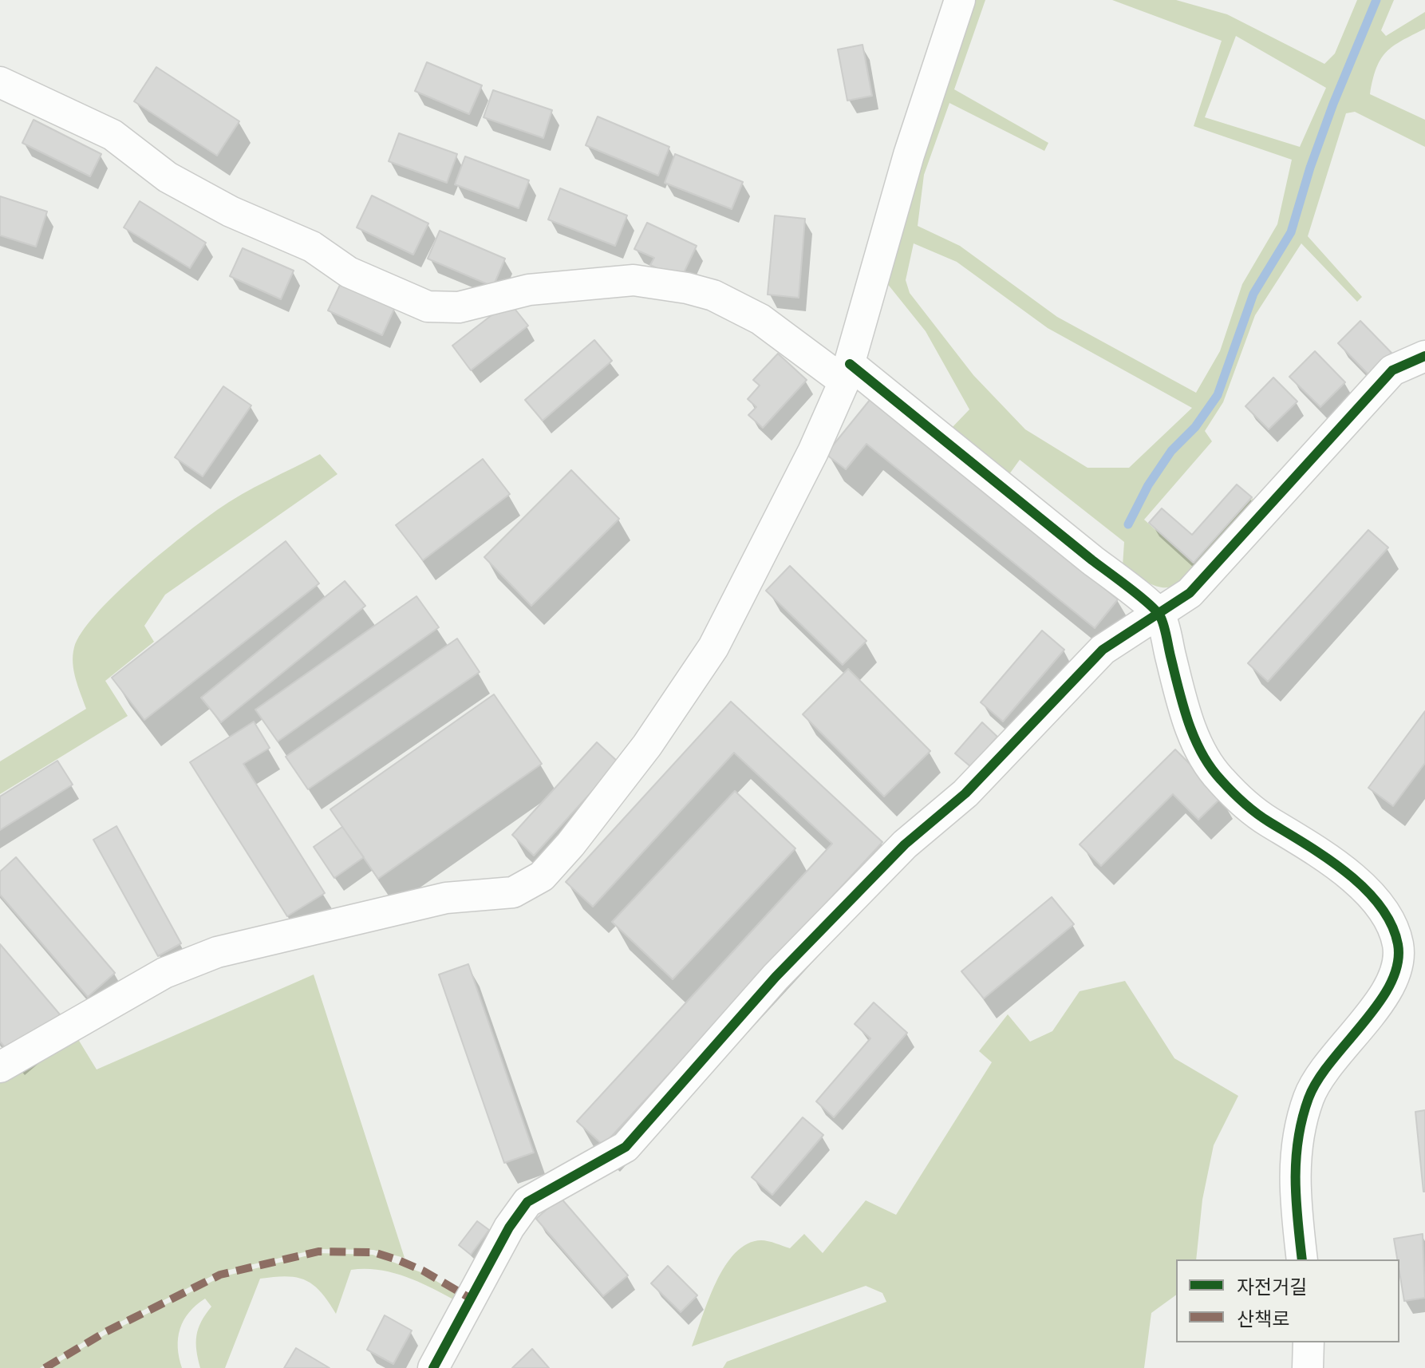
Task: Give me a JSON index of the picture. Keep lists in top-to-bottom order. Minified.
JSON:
{"legend":["자전거길","산책로"]}
